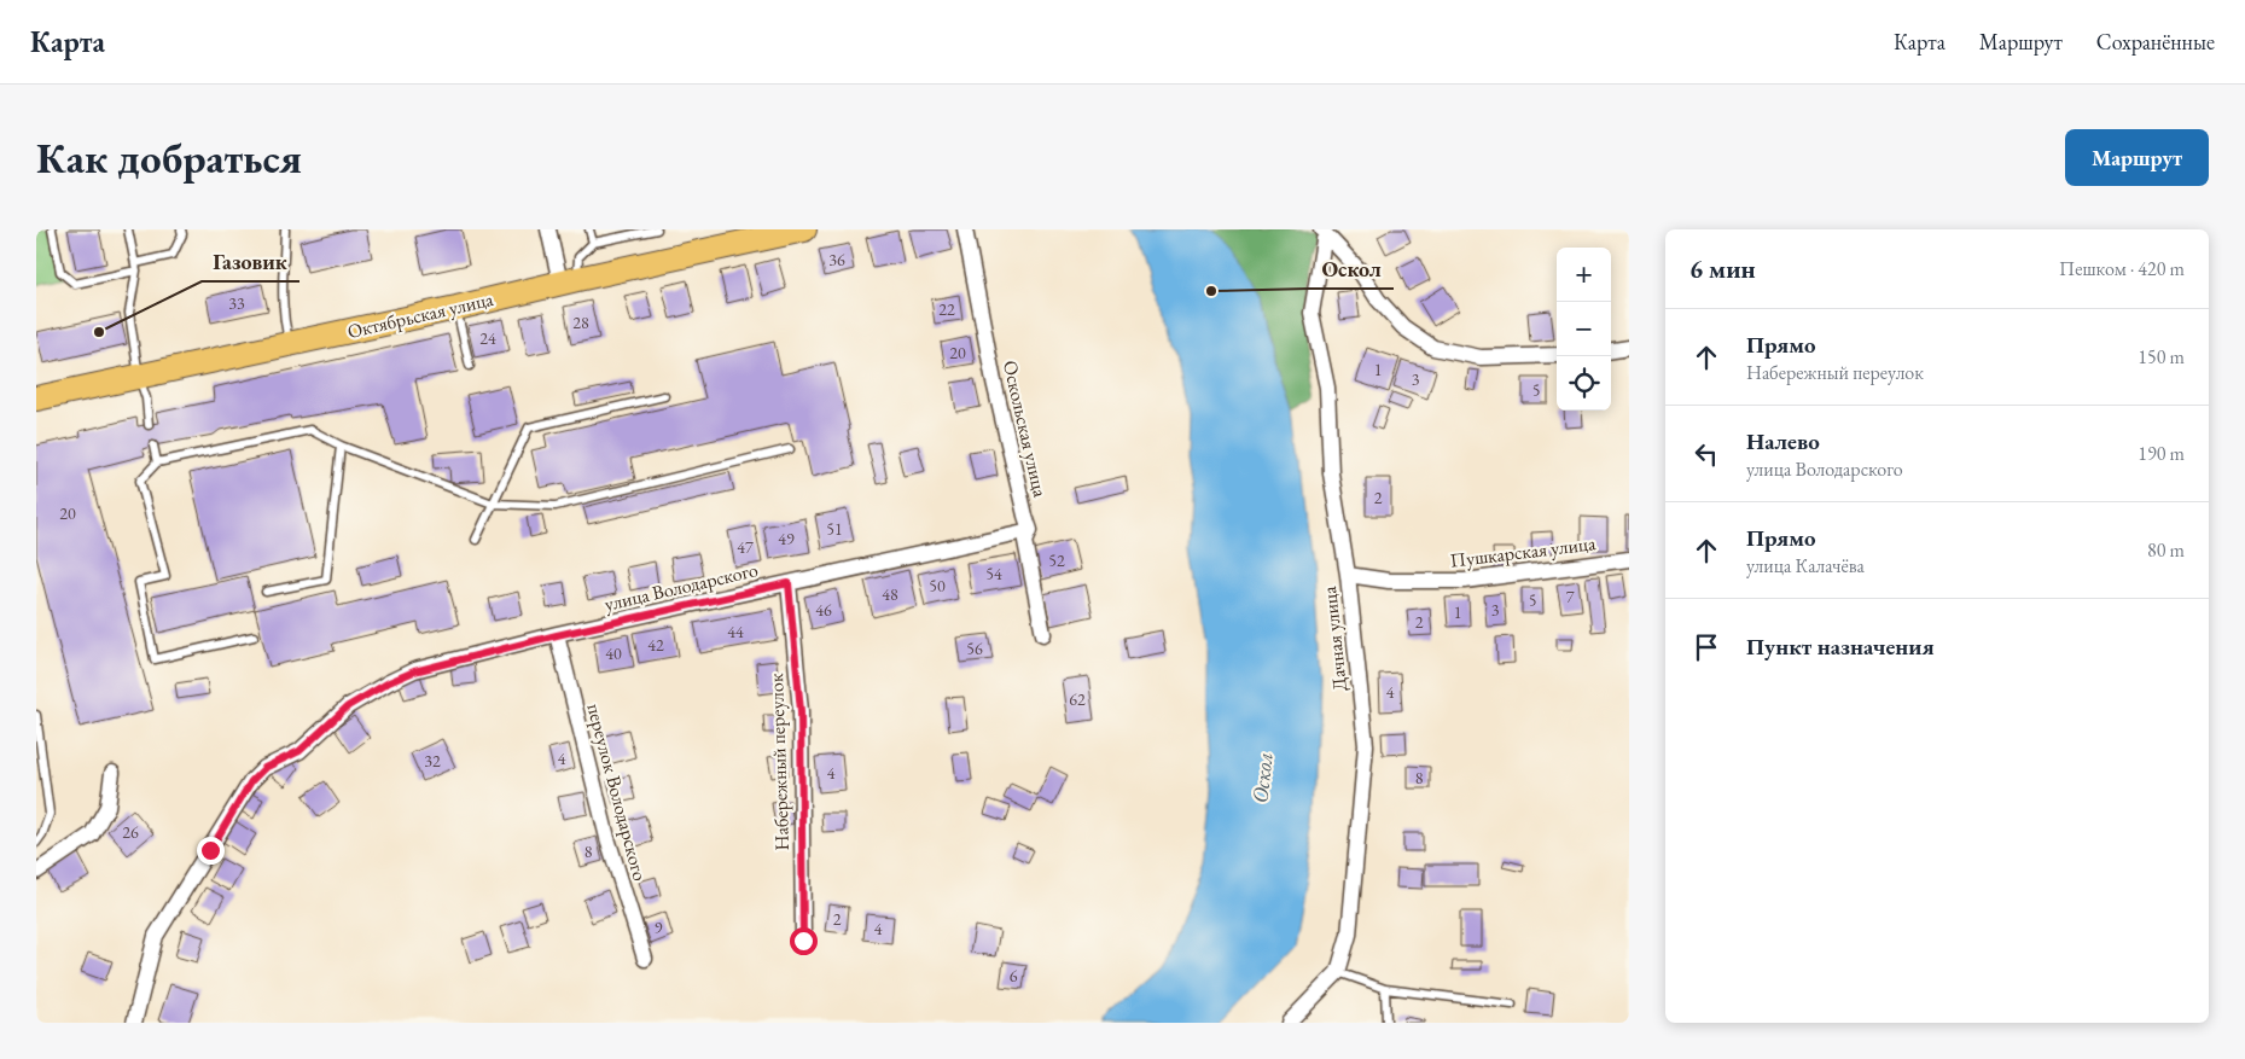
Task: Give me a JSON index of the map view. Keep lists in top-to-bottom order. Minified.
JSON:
{"streets":{"main road":["Октябрьская улица"],"street":["Оскольская улица","Пушкарская улица","улица Володарского","Дачная улица","Набережный переулок","переулок Володарского"]},"crossings":[["Оскольская улица","улица Володарского"],["Пушкарская улица","Дачная улица"],["улица Володарского","Набережный переулок"],["улица Володарского","переулок Володарского"]],"water":["Оскол"],"places":["Оскол","Газовик"],"house_numbers":["36","33","22","28","24","20","1","3","5","2","20","51","49","47","52","54","50","48","7","5","46","3","1","2","44","42","56","40","4","62","4","32","4","8","26","8","2","9","4","6"],"page":{"header":"Карта","nav":["Карта","Маршрут","Сохранённые"],"buttons":"Маршрут","title":"Как добраться","heading":["6 мин","Пешком · 420 m"],"map_buttons":["+","−"],"list":[["Прямо","Набережный переулок","150 m"],["Налево","улица Володарского","190 m"],["Прямо","улица Калачёва","80 m"],"Пункт назначения"]}}
